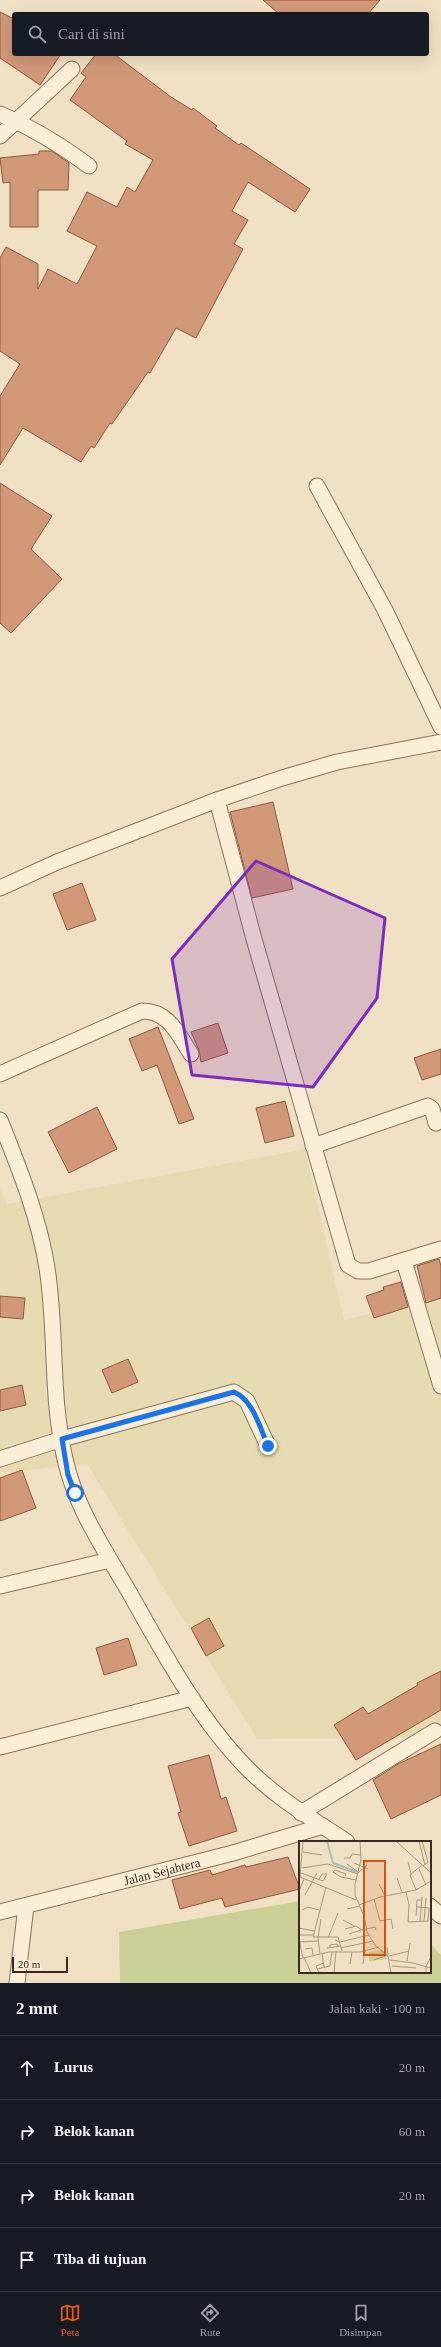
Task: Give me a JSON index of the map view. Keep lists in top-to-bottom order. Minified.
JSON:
{"streets":{"street":["Jalan Sejahtera"]},"scale_bar":"20 m","page":{"search":"Cari di sini","scale":"20 m","heading":["2 mnt","Jalan kaki · 100 m"],"list":[["Lurus","20 m"],["Belok kanan","60 m"],["Belok kanan","20 m"],"Tiba di tujuan"],"nav":["Peta","Rute","Disimpan"]}}
